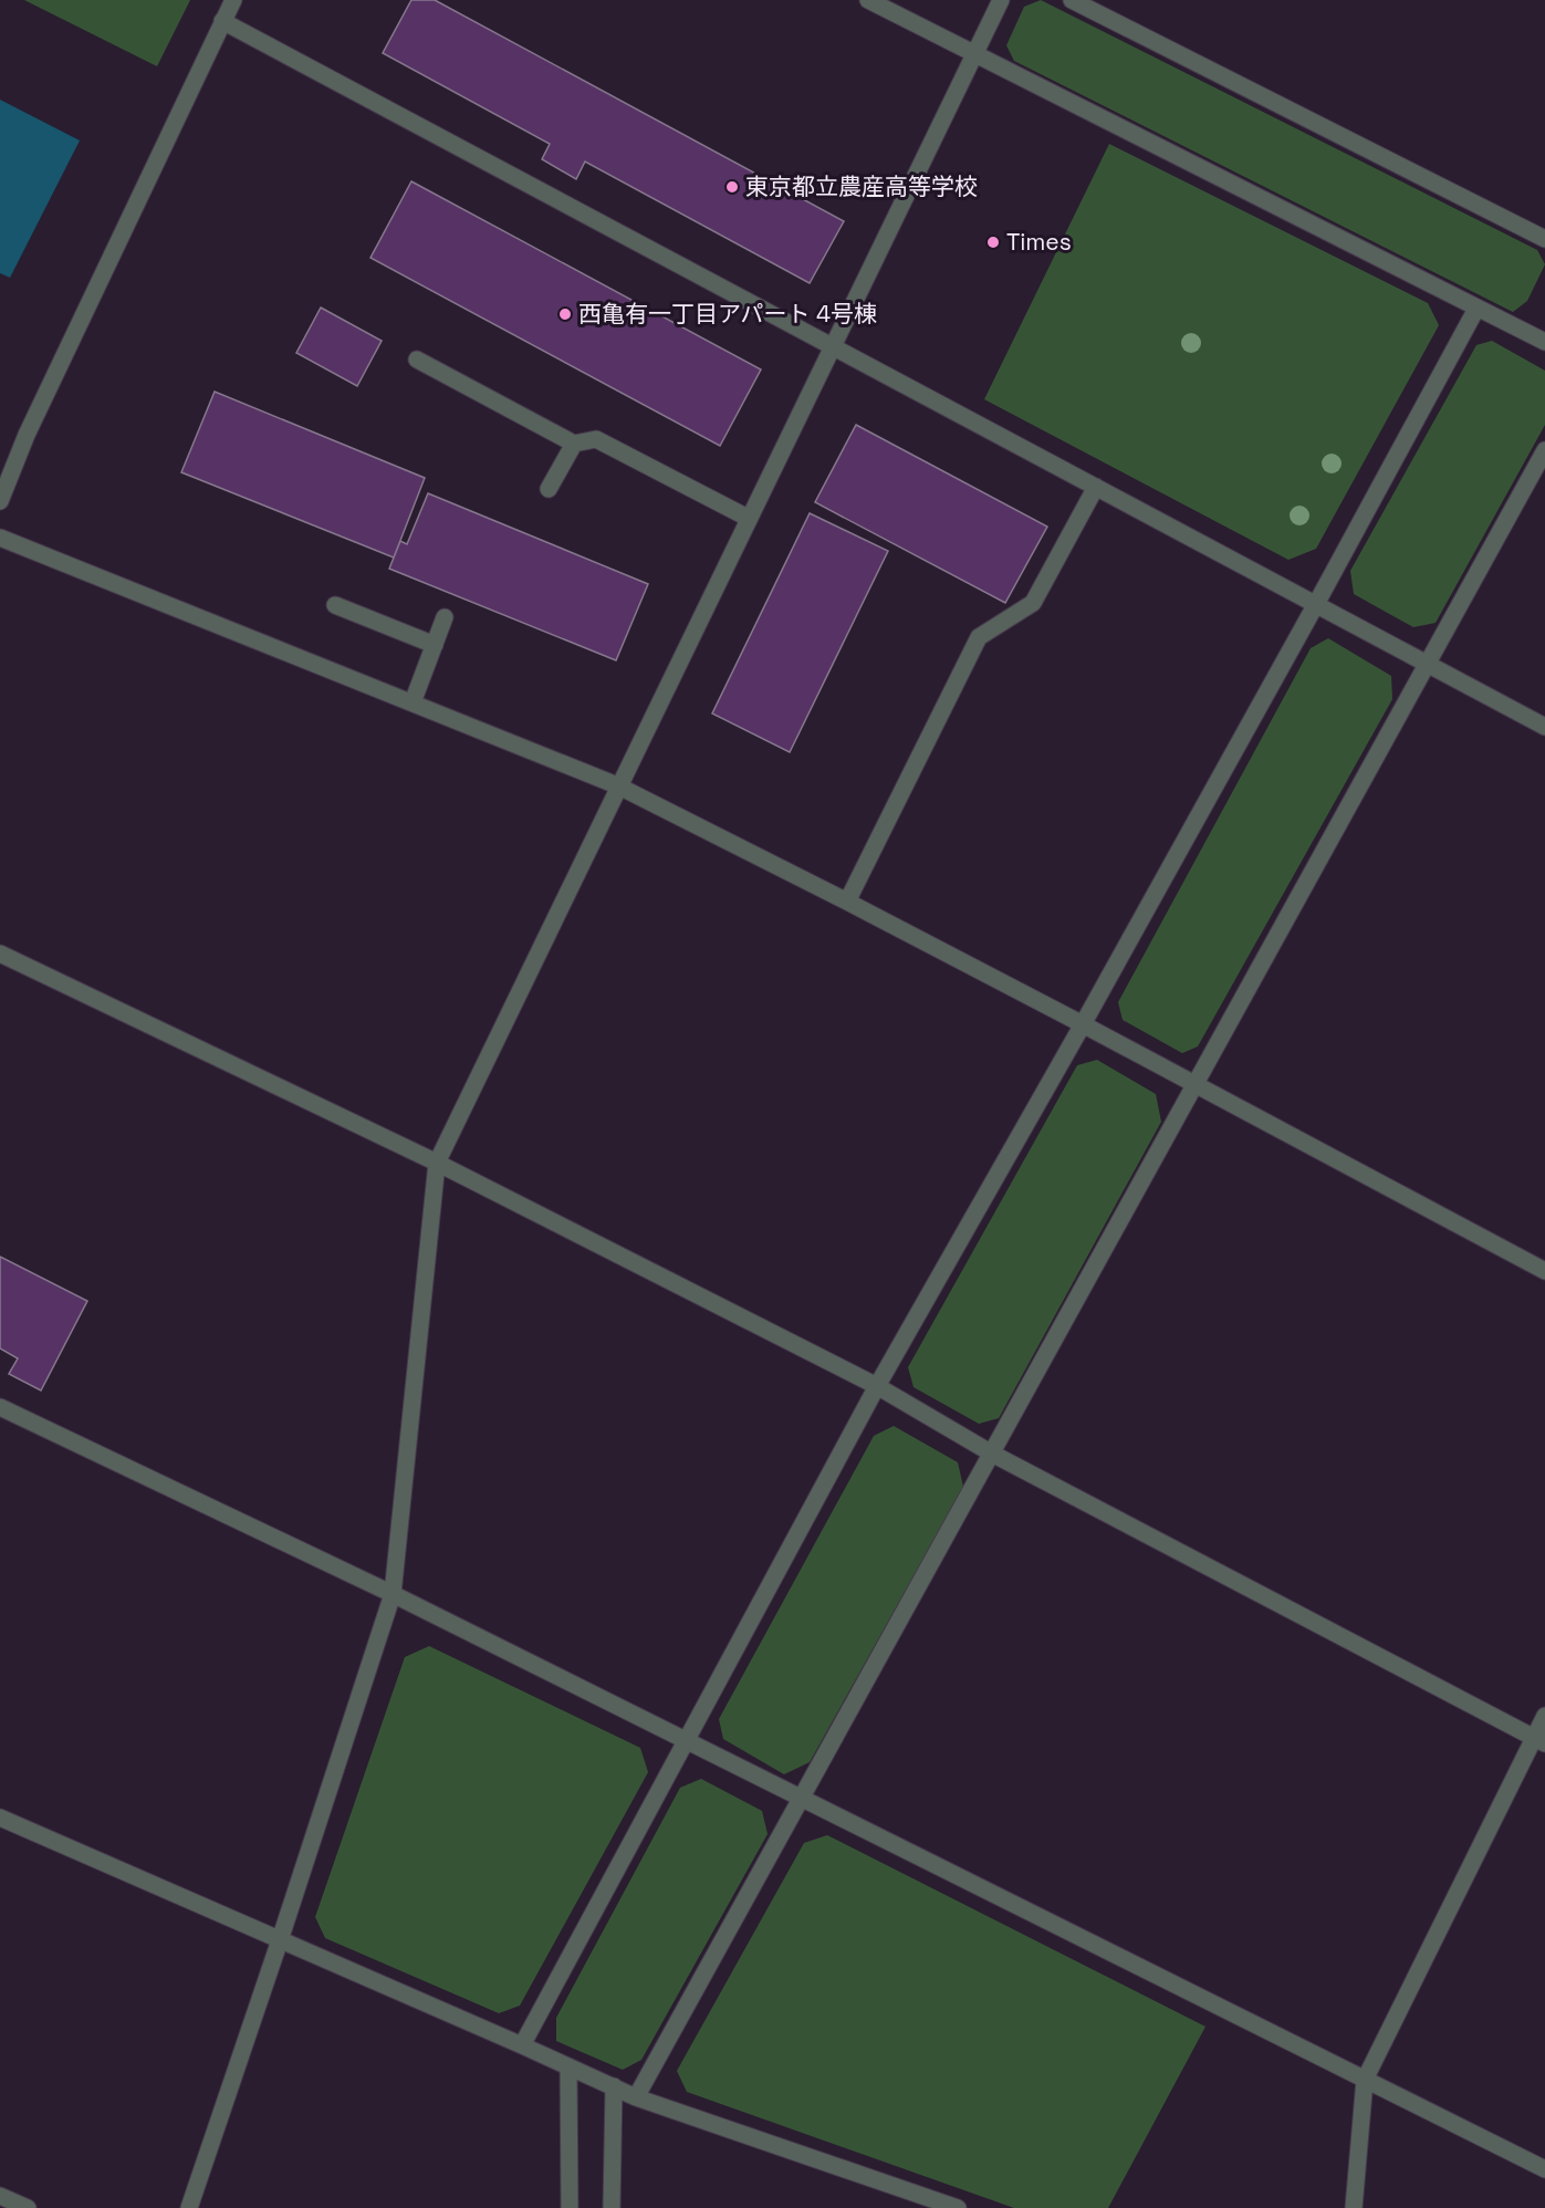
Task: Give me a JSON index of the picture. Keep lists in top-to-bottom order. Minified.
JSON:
{"places":["東京都立農産高等学校","Times","西亀有一丁目アパート 4号棟"]}
